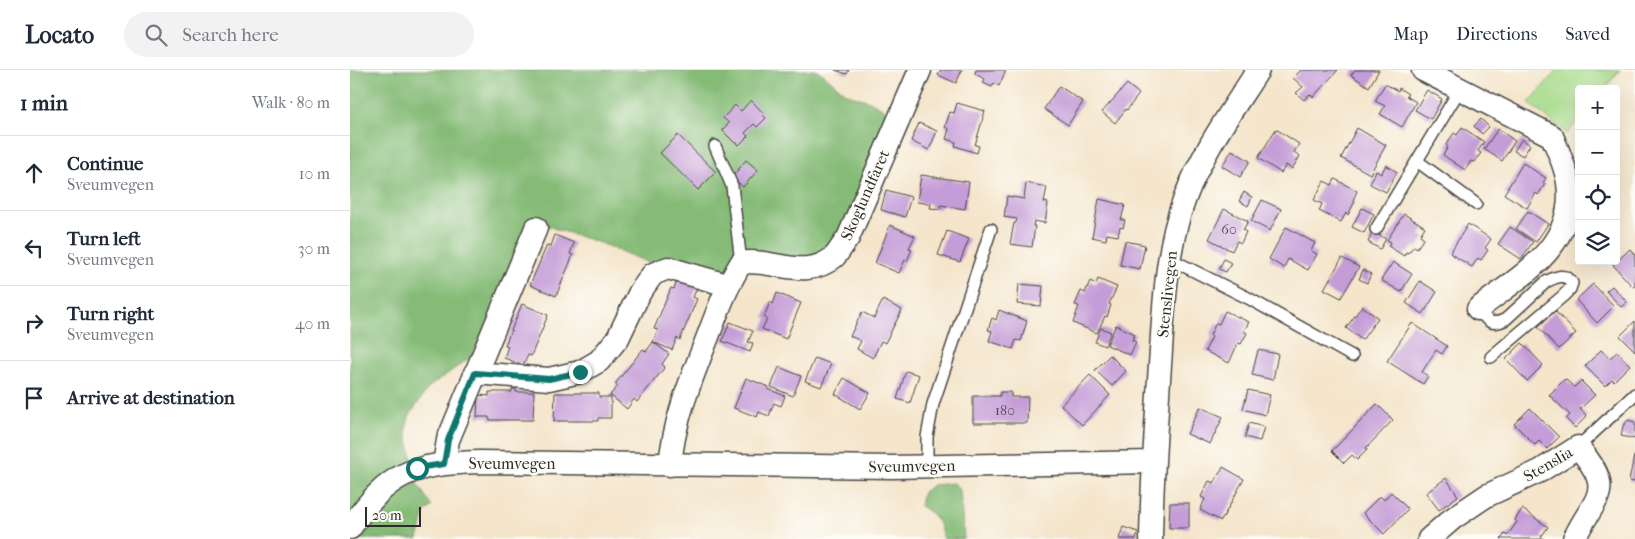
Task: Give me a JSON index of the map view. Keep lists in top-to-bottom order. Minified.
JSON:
{"streets":{"street":["Skoglundfaret","Stenslivegen","Sveumvegen","Stenslia"]},"crossings":[["Stenslivegen","Sveumvegen"]],"house_numbers":["60","180"],"scale_bar":"20 m","page":{"header":"Locato","search":"Search here","nav":["Map","Directions","Saved"],"heading":["1 min","Walk · 80 m"],"map_buttons":["+","−"],"list":[["Continue","Sveumvegen","10 m"],["Turn left","Sveumvegen","30 m"],["Turn right","Sveumvegen","40 m"],"Arrive at destination"],"scale":"20 m"}}
